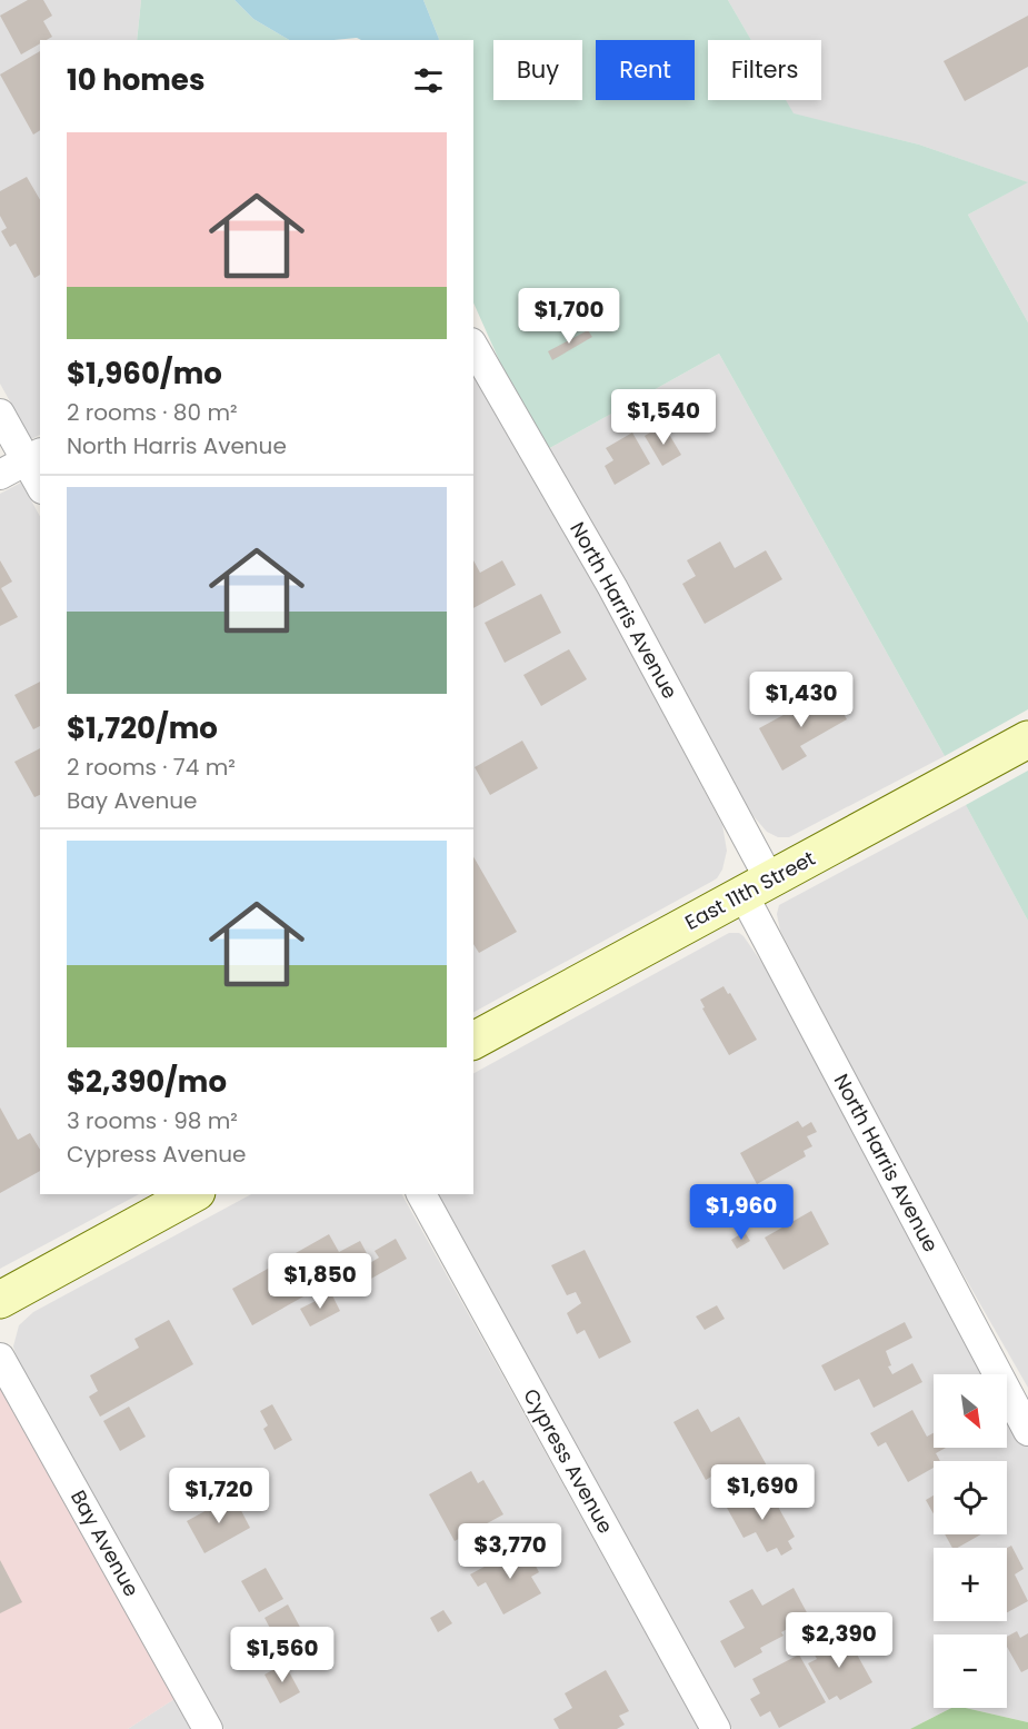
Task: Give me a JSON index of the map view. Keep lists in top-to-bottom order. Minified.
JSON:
{"streets":{"main road":["East 11th Street"],"street":["North Harris Avenue","Cypress Avenue","Bay Avenue"]},"crossings":[["North Harris Avenue","East 11th Street"]],"north":"bottom right","page":{"chip":["Buy","Rent","Filters"],"heading":"10 homes","list":[{"name":"$1,960/mo","note":"2 rooms · 80 m² · North Harris Avenue"},{"name":"$1,720/mo","note":"2 rooms · 74 m² · Bay Avenue"},{"name":"$2,390/mo","note":"3 rooms · 98 m² · Cypress Avenue"}],"price":["$1,700","$1,540","$1,430","$1,960","$1,850","$1,690","$1,720","$3,770","$2,390","$1,560"],"map_buttons":["+","−"]}}
